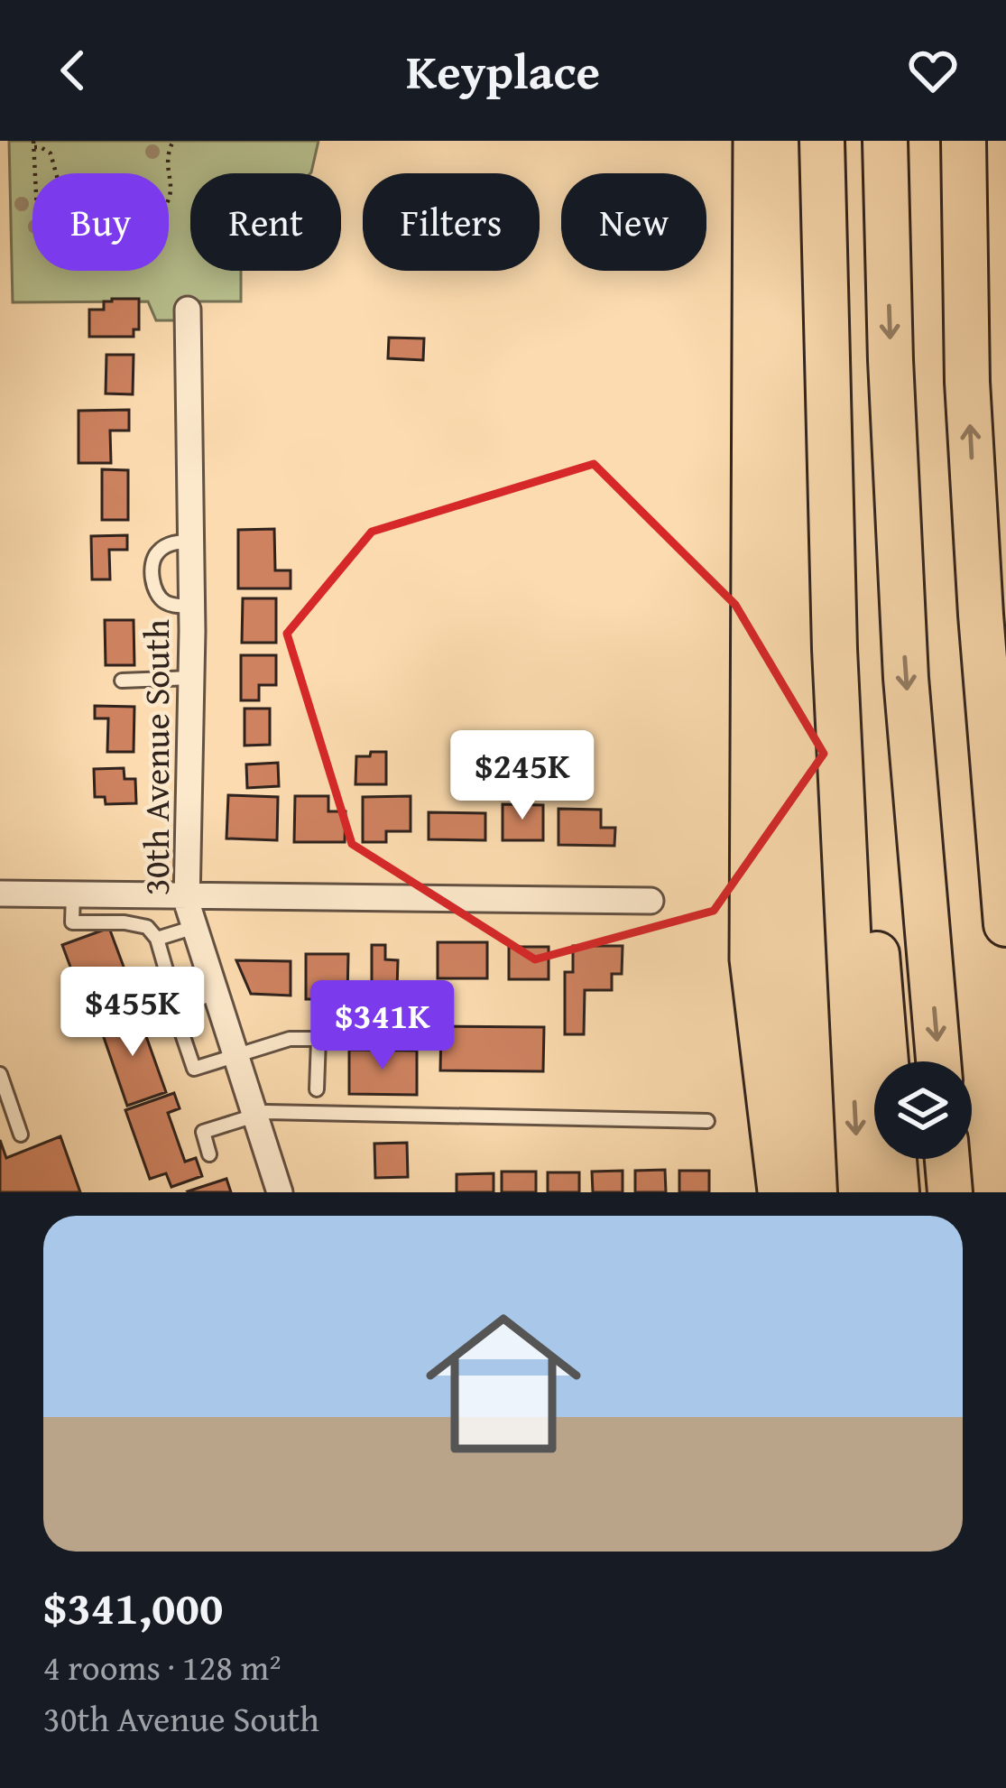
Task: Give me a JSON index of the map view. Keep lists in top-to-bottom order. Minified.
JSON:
{"streets":{"street":["30th Avenue South"]},"page":{"header":"Keyplace","chip":["Buy","Rent","Filters","New"],"price":["$245K","$455K","$341K"],"list":[{"name":"$341,000","note":"4 rooms · 128 m² · 30th Avenue South"}]}}
